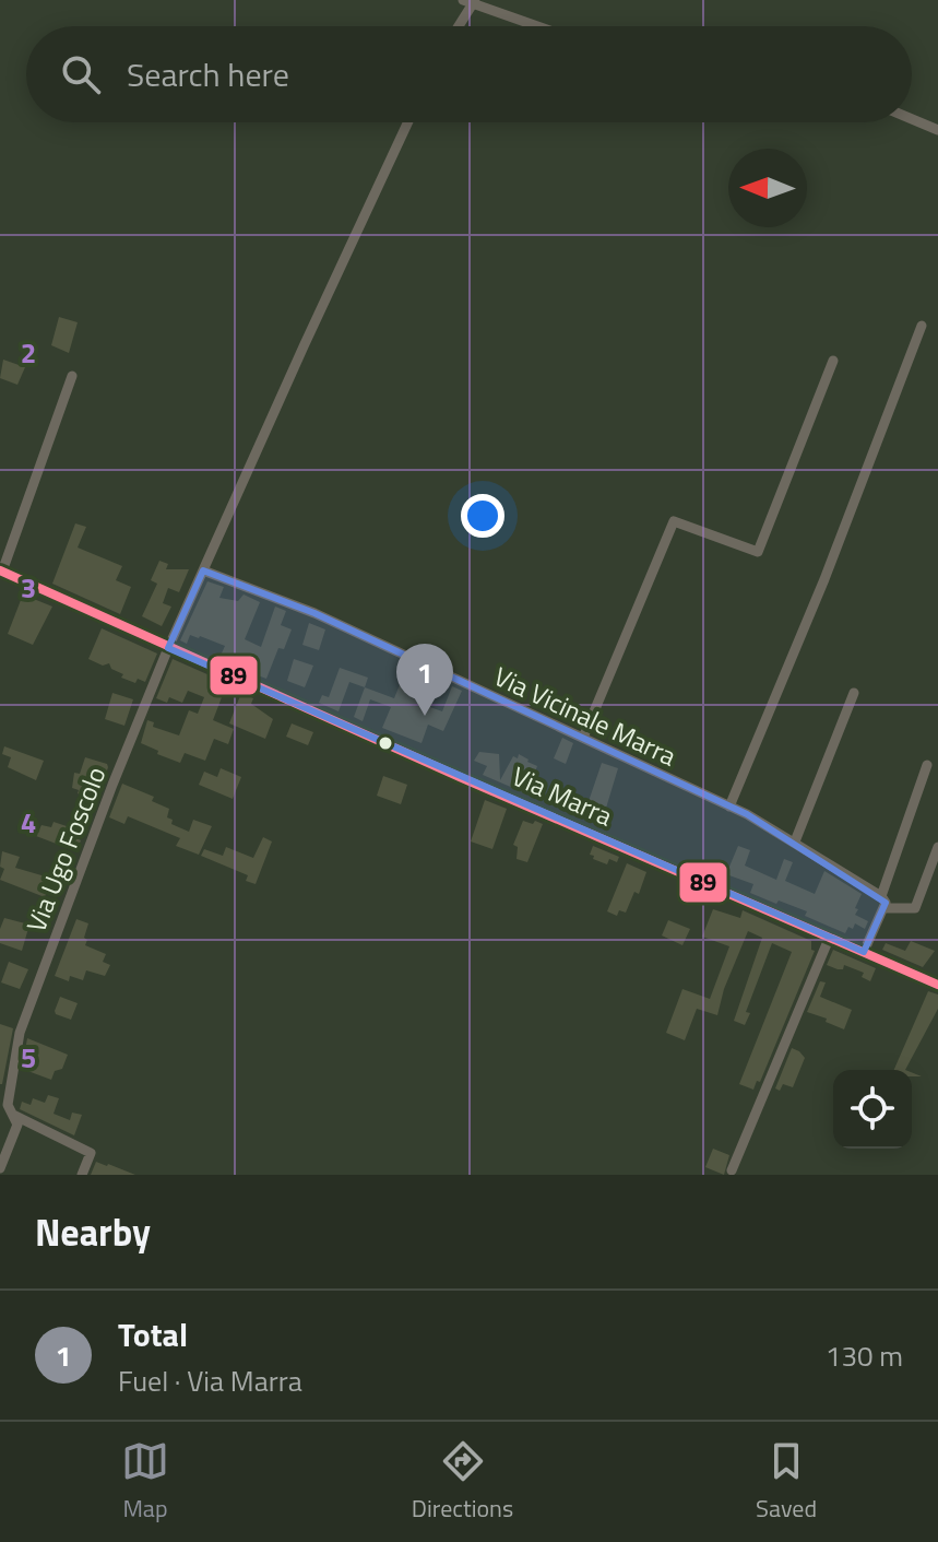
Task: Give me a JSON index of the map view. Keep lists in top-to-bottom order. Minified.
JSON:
{"streets":{"main road":["Via Marra"],"street":["Via Vicinale Marra","Via Ugo Foscolo"]},"crossings":[["Via Vicinale Marra","Via Ugo Foscolo"],["Via Marra","Via Ugo Foscolo"]],"lines":["transit line 89"],"north":"left","page":{"search":"Search here","pins":"1","heading":"Nearby","list":[{"mark":"1","name":"Total","note":"Fuel · Via Marra","value":"130 m"}],"nav":["Map","Directions","Saved"]},"grid":{"rows":["2","3","4","5"]}}
